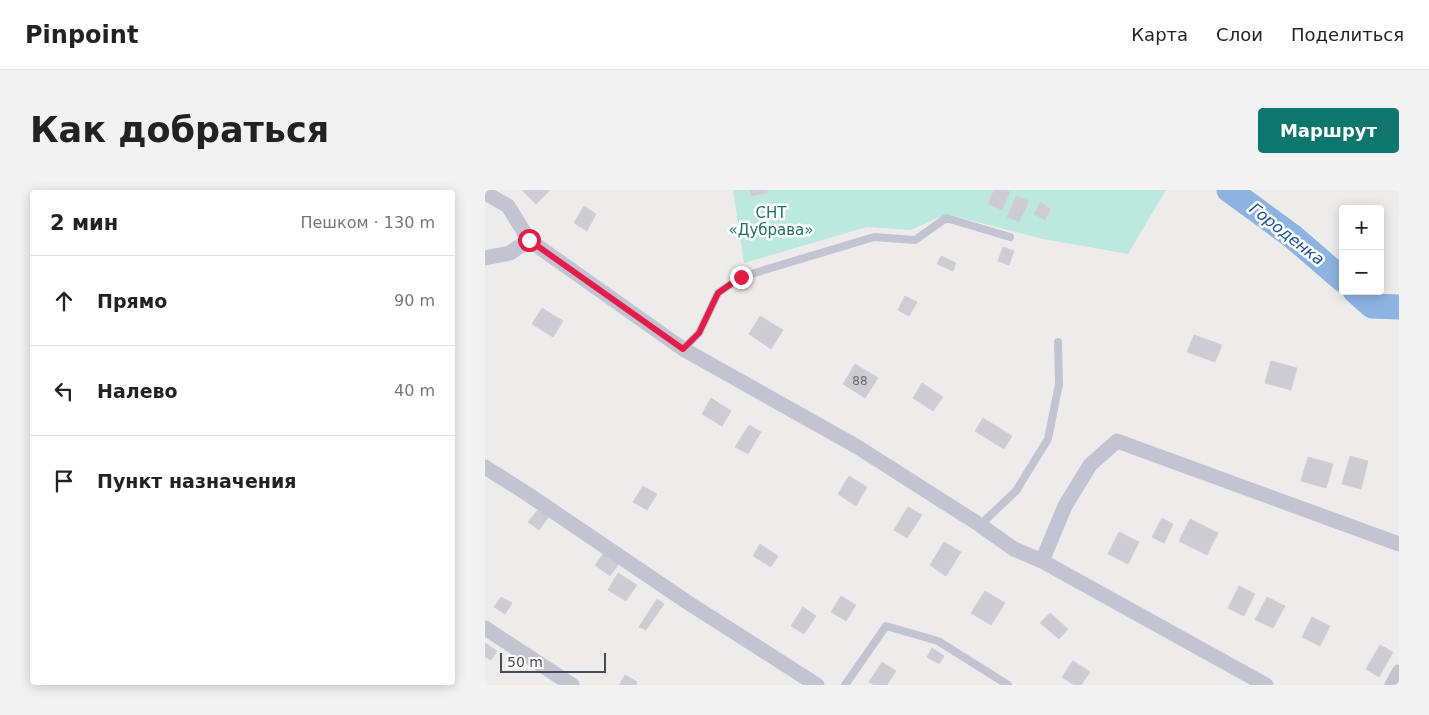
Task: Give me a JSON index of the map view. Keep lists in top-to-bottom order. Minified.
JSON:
{"water":["Городенка"],"parks":["СНТ «Дубрава»"],"house_numbers":["88"],"scale_bar":"50 m","page":{"header":"Pinpoint","nav":["Карта","Слои","Поделиться"],"buttons":"Маршрут","title":"Как добраться","heading":["2 мин","Пешком · 130 m"],"map_buttons":["+","−"],"list":[["Прямо","90 m"],["Налево","40 m"],"Пункт назначения"],"scale":"50 m"}}
